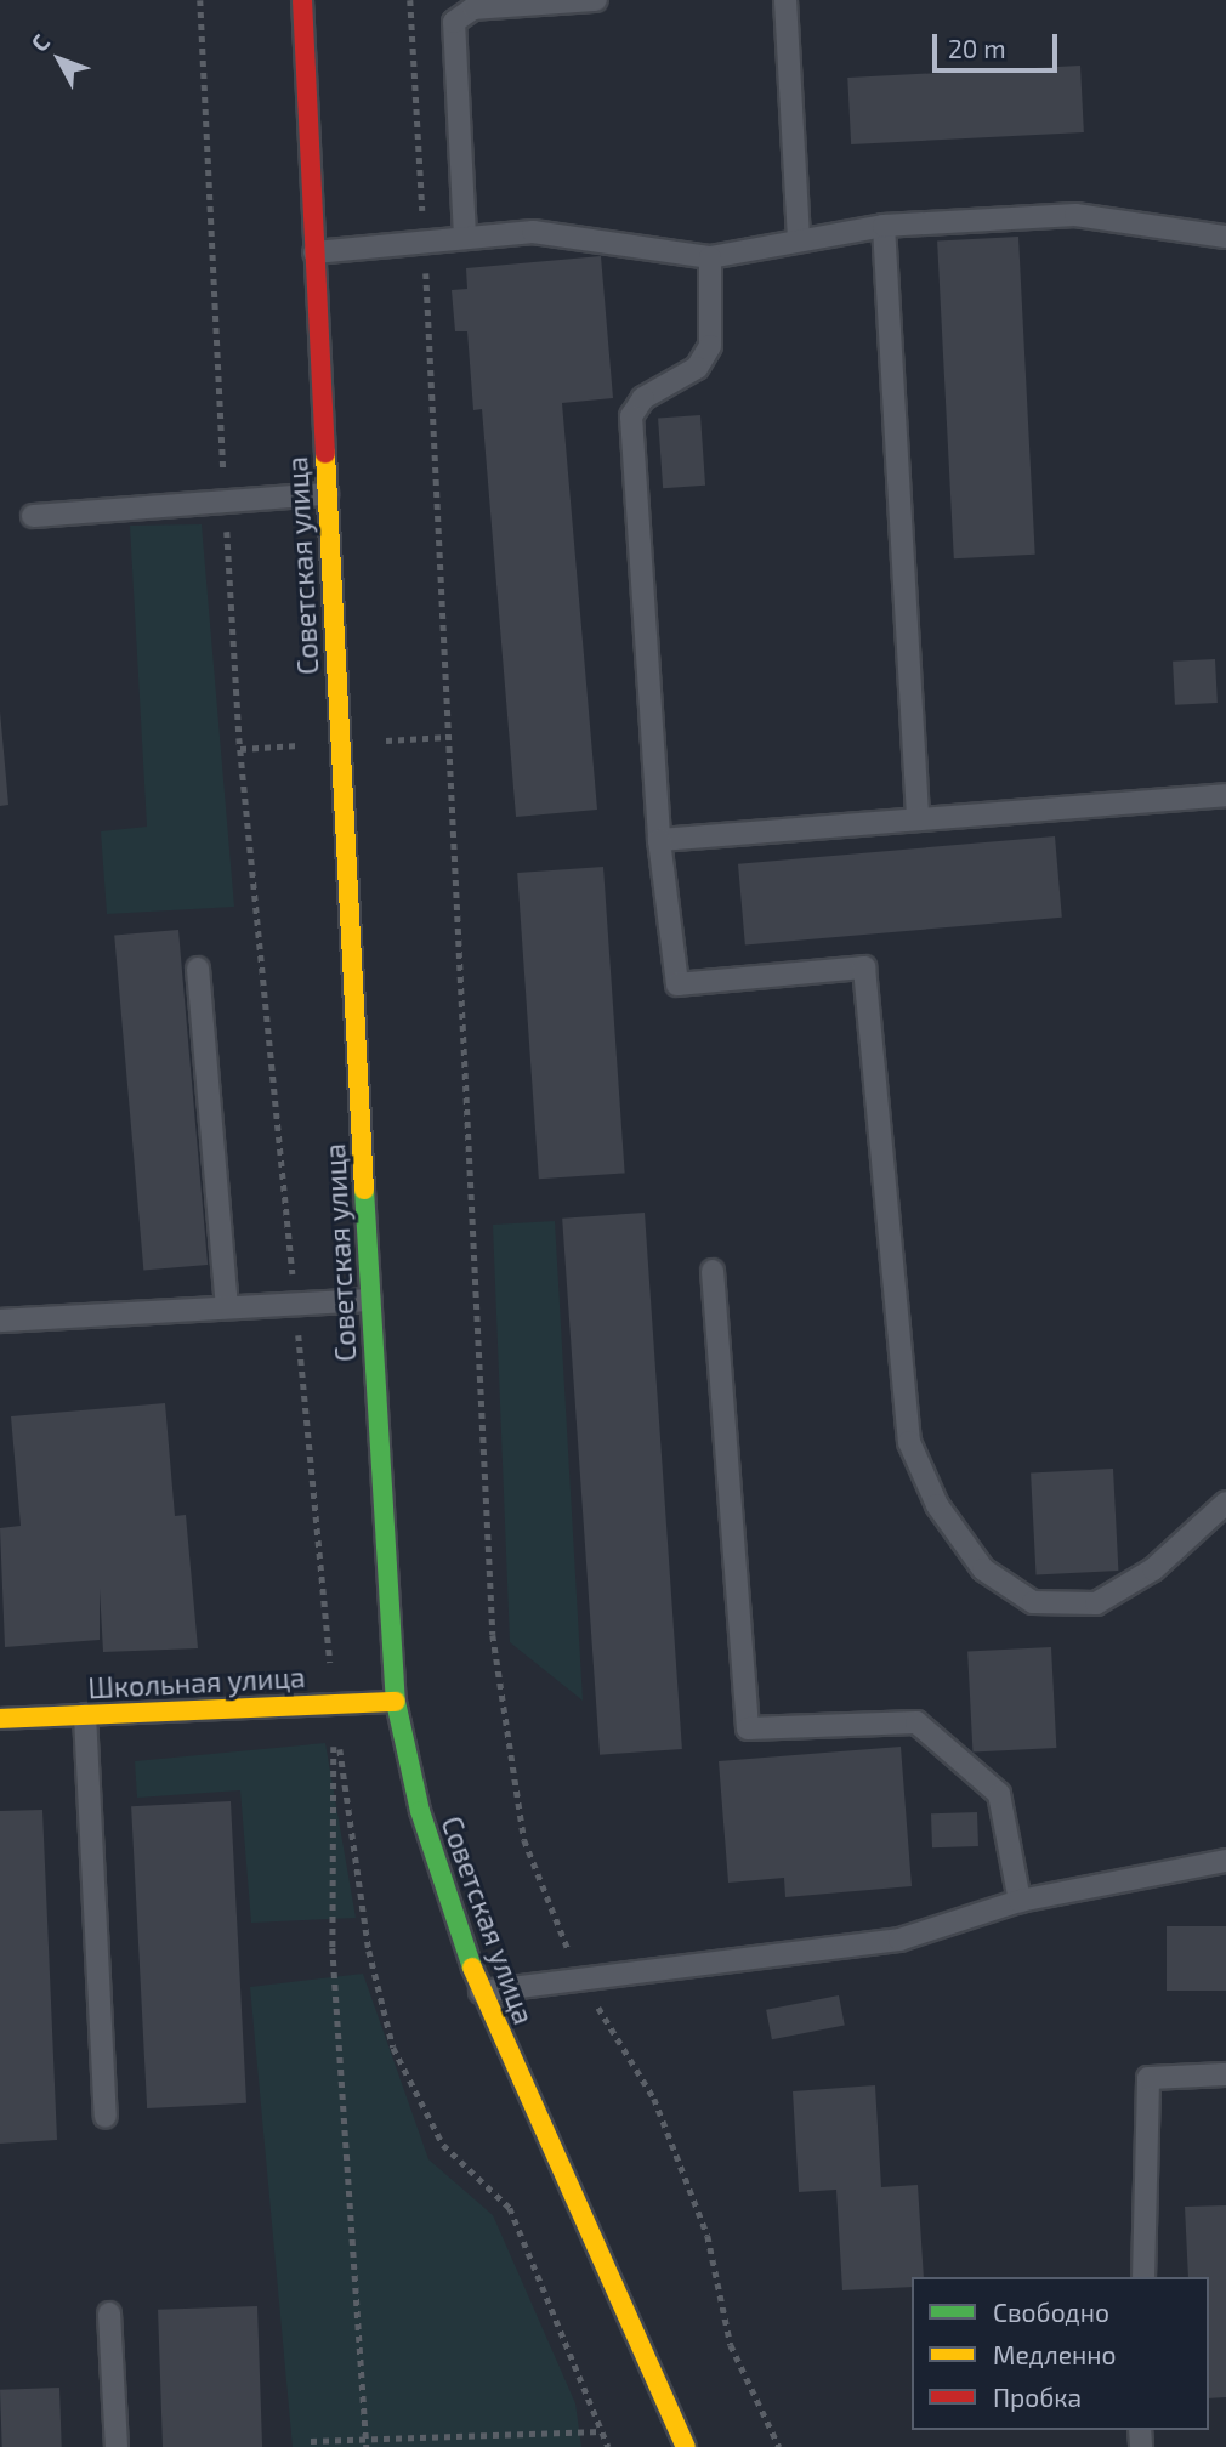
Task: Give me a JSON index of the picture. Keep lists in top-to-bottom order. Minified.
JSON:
{"streets":{"main road":["Советская улица","Школьная улица"]},"crossings":[["Советская улица","Школьная улица"]],"legend":["Свободно","Медленно","Пробка"],"scale_bar":"20 m","north":"top left"}
